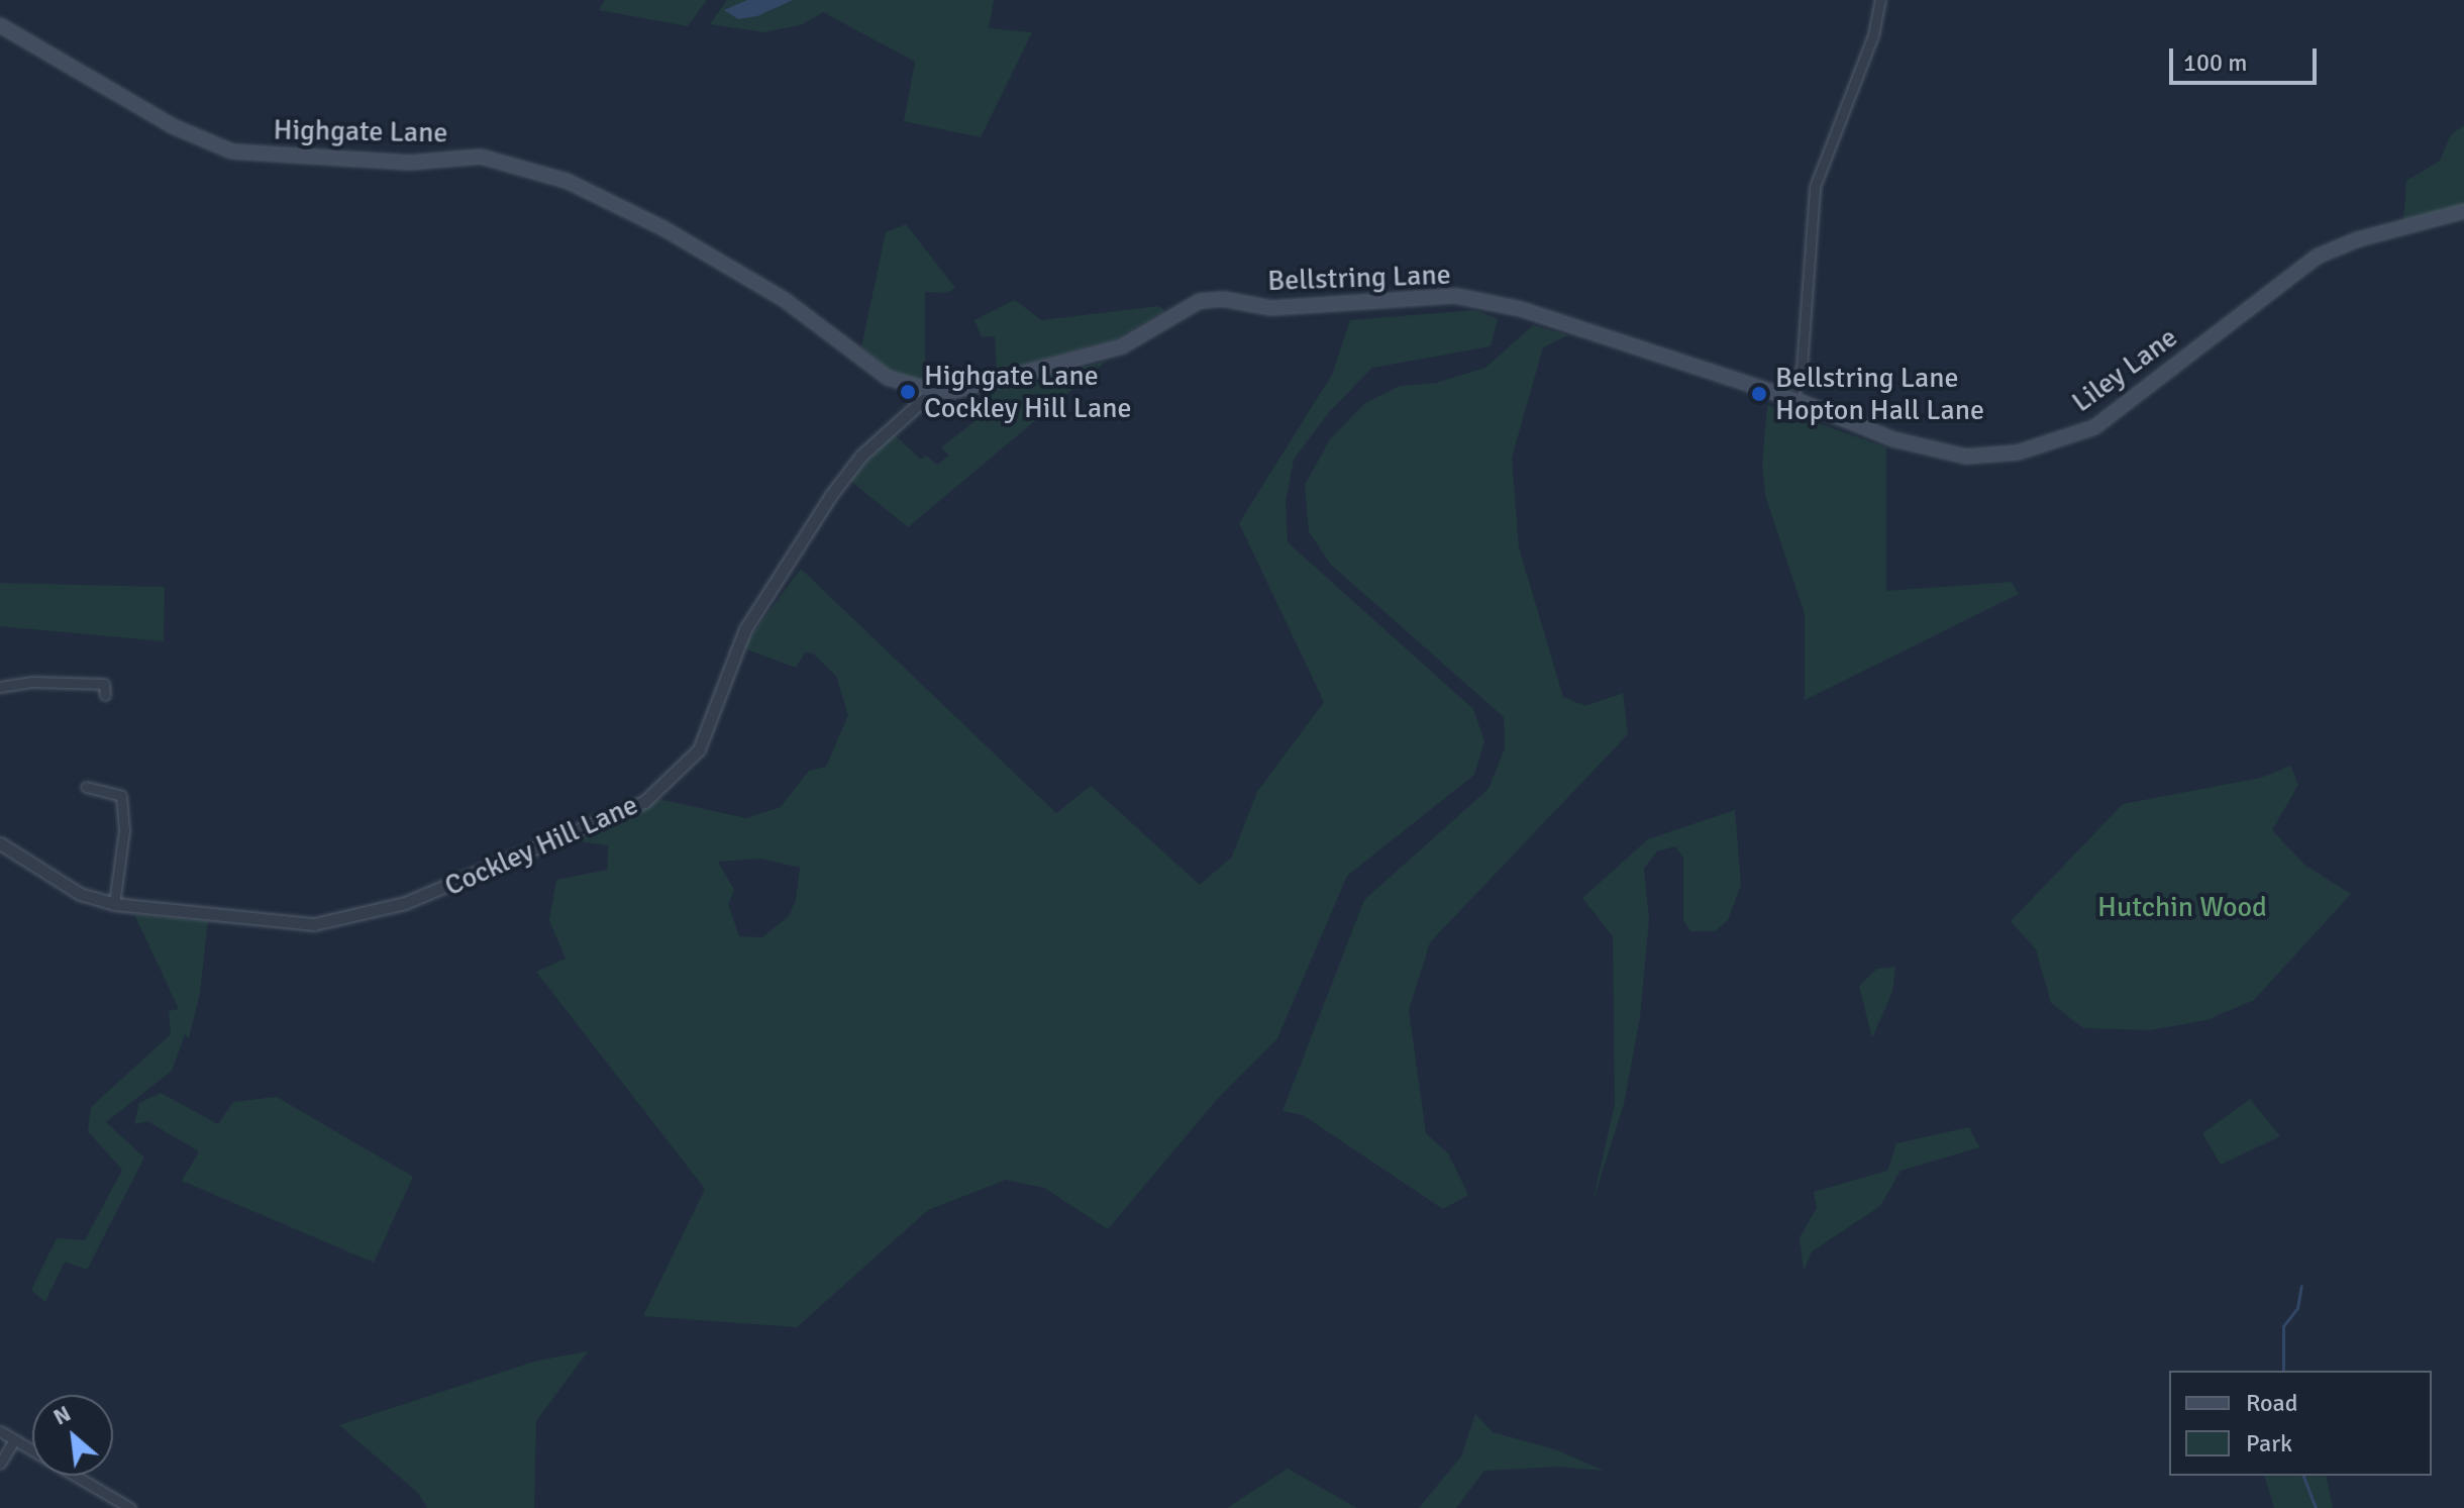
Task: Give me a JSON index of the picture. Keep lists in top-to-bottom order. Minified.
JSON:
{"streets":{"main road":["Highgate Lane","Bellstring Lane","Liley Lane"],"street":["Cockley Hill Lane"]},"crossings":[["Highgate Lane","Bellstring Lane"],["Highgate Lane","Cockley Hill Lane"],["Bellstring Lane","Liley Lane"],["Bellstring Lane","Cockley Hill Lane"]],"parks":["Hutchin Wood"],"places":["Highgate Lane Cockley Hill Lane","Bellstring Lane Hopton Hall Lane"],"legend":["Road","Park"],"scale_bar":"100 m","north":"top left"}
